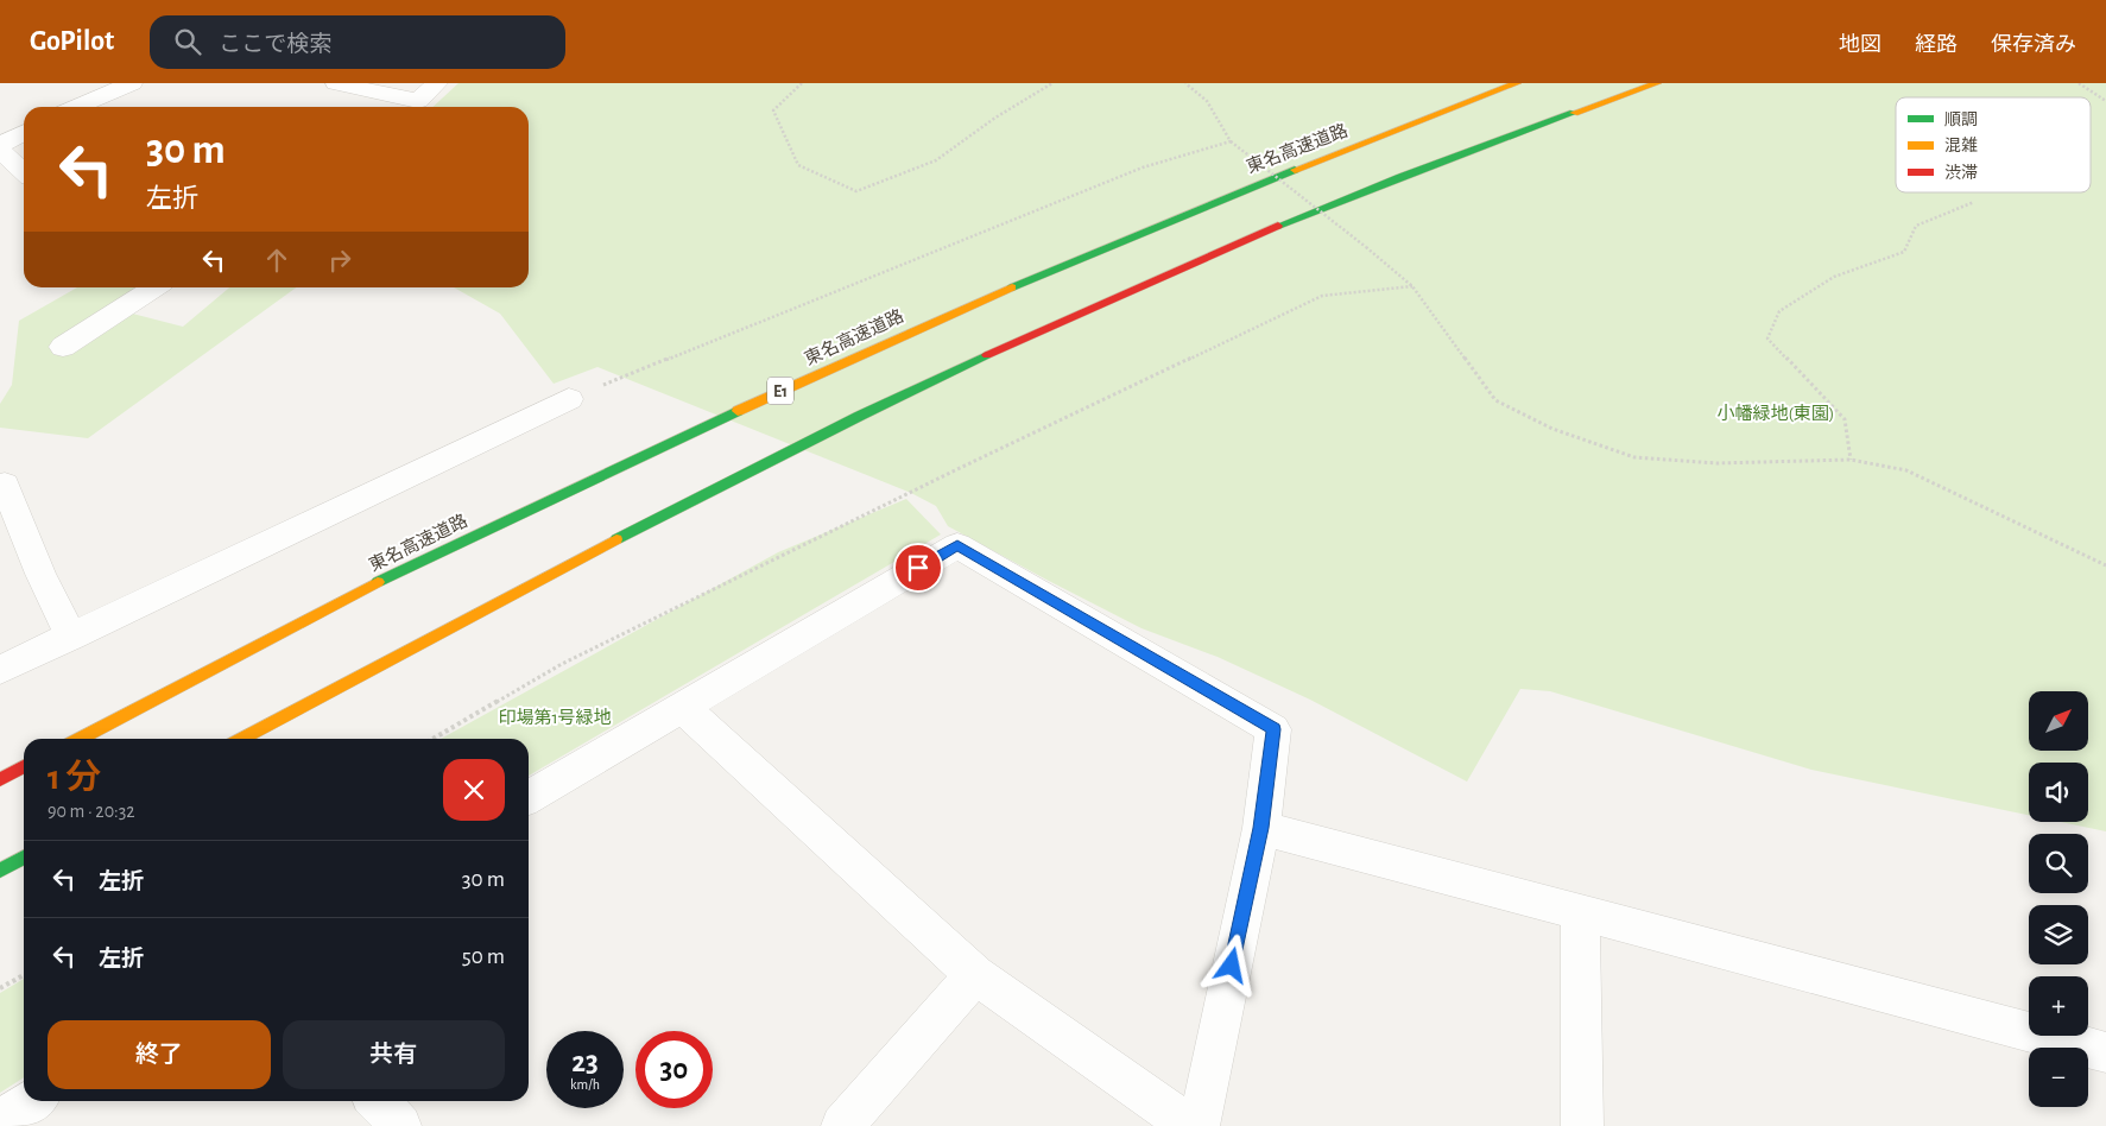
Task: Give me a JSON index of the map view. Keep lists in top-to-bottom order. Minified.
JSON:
{"streets":{"highway":["東名高速道路","E1"]},"parks":["小幡緑地(東園)","印場第1号緑地"],"legend":["順調","混雑","渋滞"],"north":"top right","page":{"header":"GoPilot","search":"ここで検索","nav":["地図","経路","保存済み"],"turn":["30 m","左折"],"map_buttons":["+","−"],"heading":["1 分","90 m · 20:32"],"list":[{"name":"左折","value":"30 m"},{"name":"左折","value":"50 m"}],"buttons":["終了","共有"],"speed":"23 km/h","limit":"30"}}
